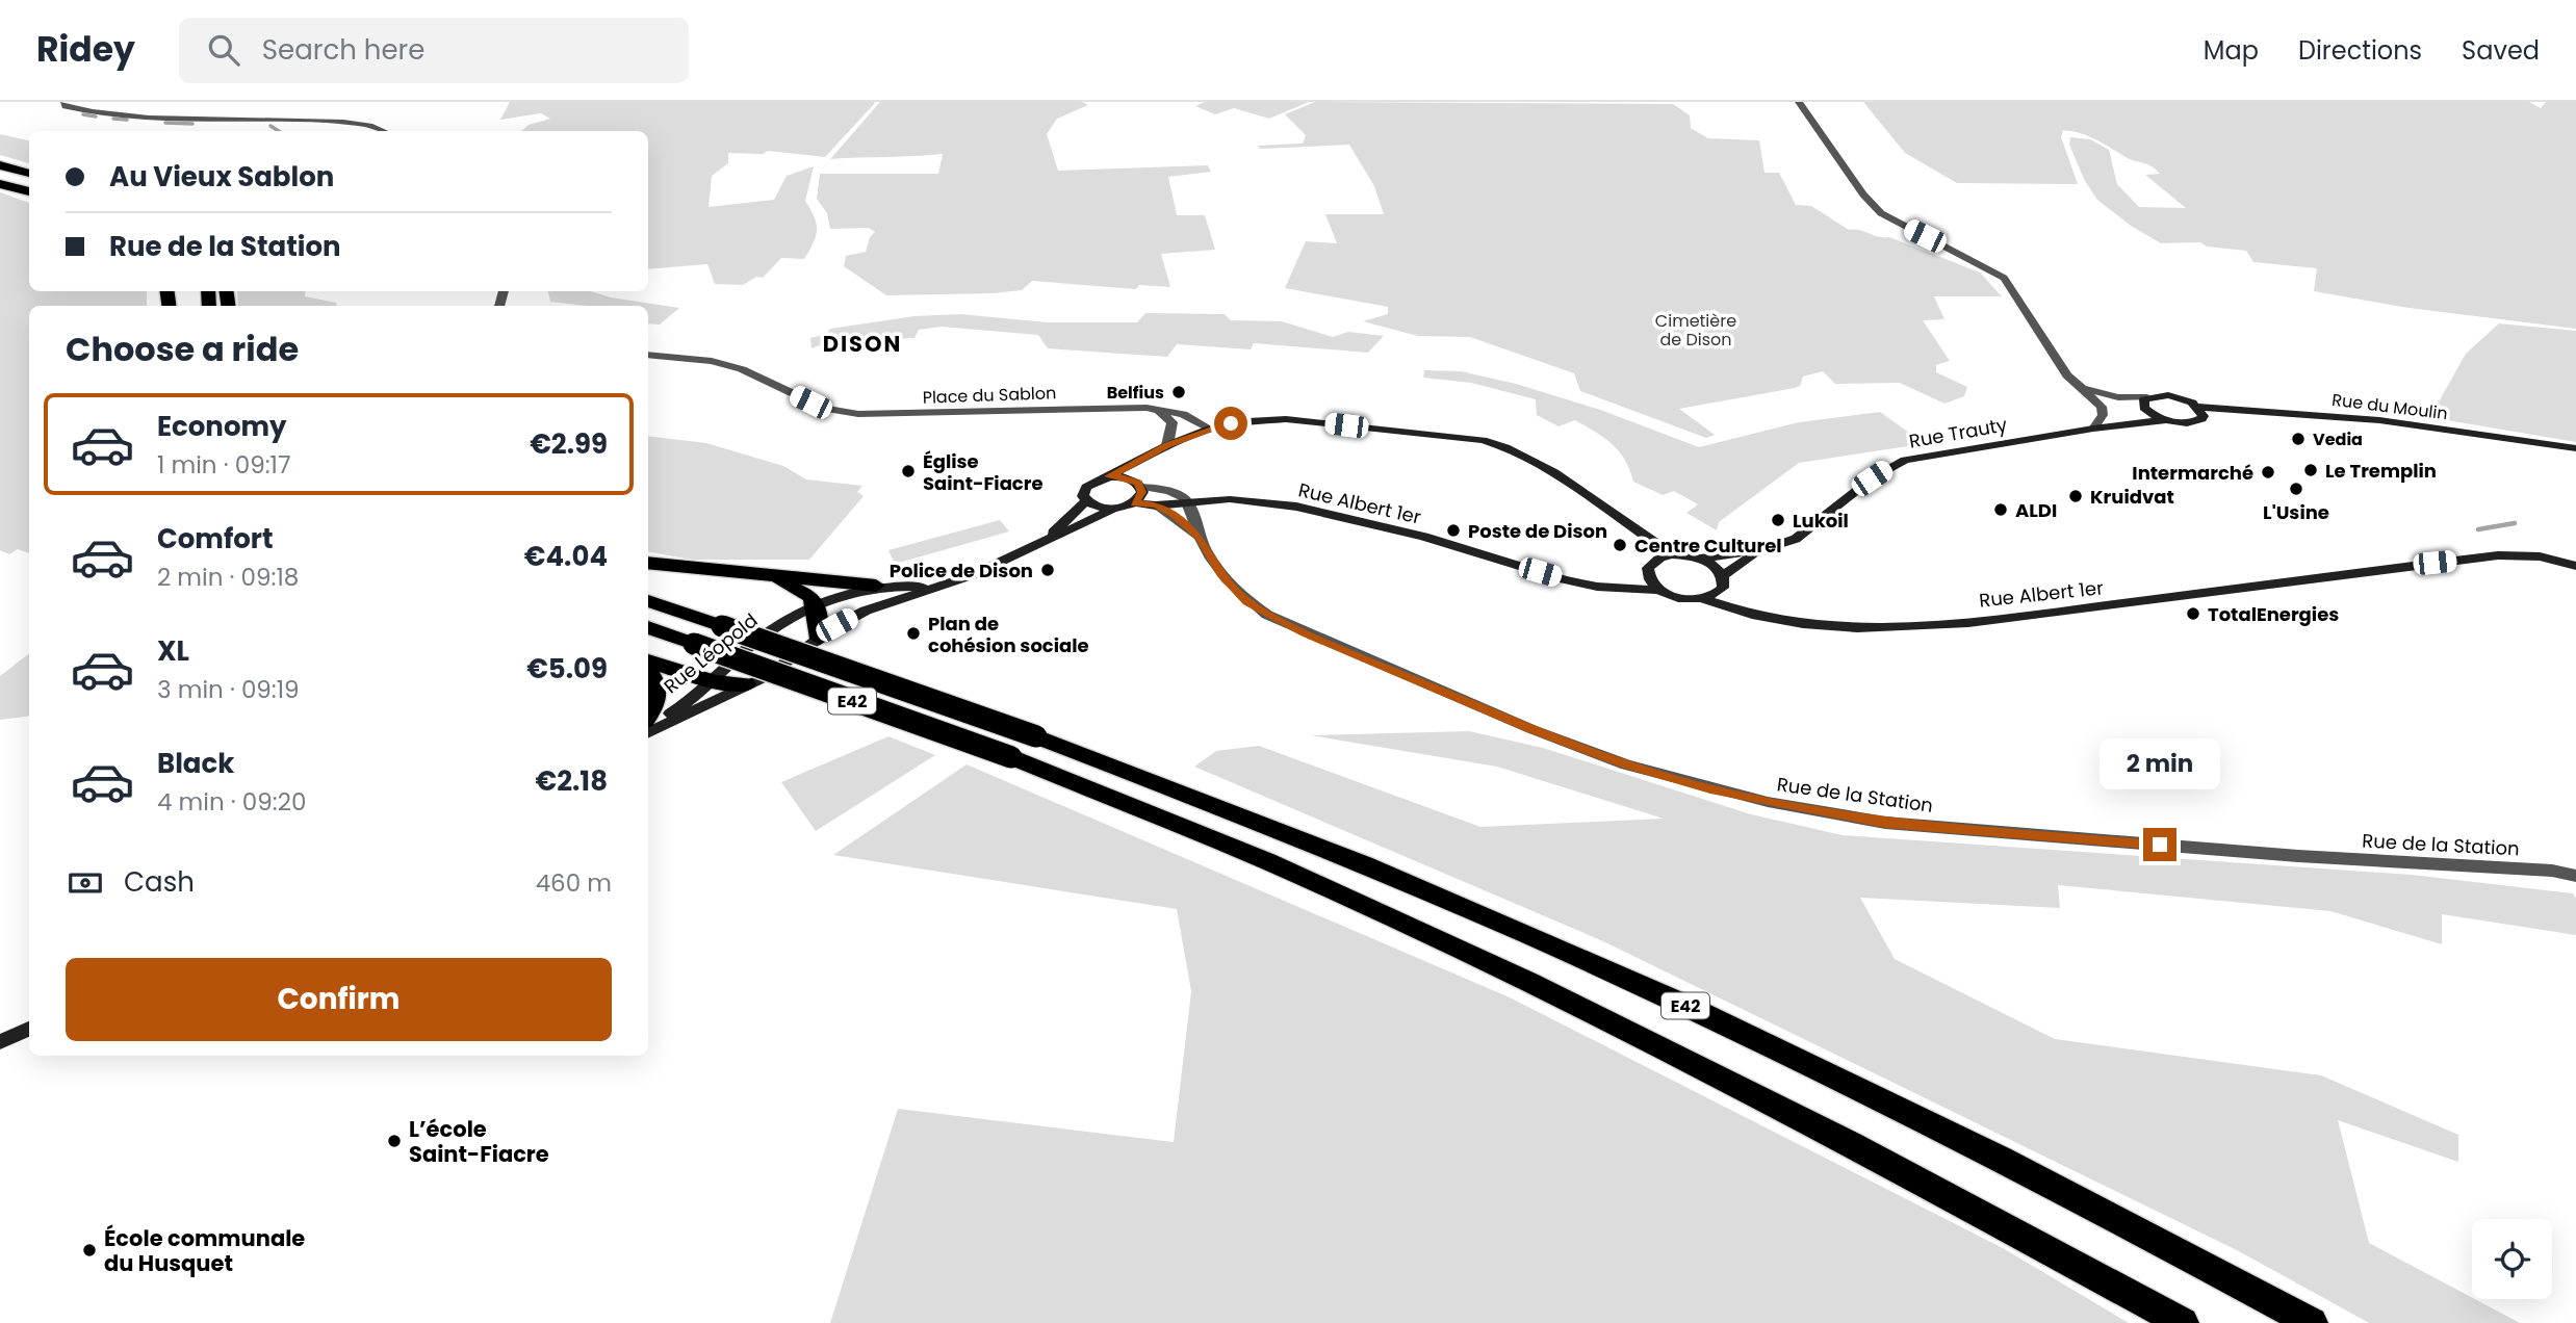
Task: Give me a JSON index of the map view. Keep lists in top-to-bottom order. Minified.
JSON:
{"streets":{"highway":["E42"],"main road":["Rue du Moulin","Rue Trauty","Rue Albert 1er","Rue Léopold"],"street":["Place du Sablon","Rue de la Station"]},"crossings":[["Rue du Moulin","Rue Trauty"],["Rue Trauty","Rue Albert 1er"],["Rue Albert 1er","Rue Léopold"],["Rue Albert 1er","Rue de la Station"]],"districts":["DISON"],"parks":["Cimetière de Dison"],"places":["Belfius","Vedia","Le Tremplin","Église Saint-Fiacre","Intermarché","L'Usine","Kruidvat","ALDI","Lukoil","Poste de Dison","Centre Culturel","Police de Dison","TotalEnergies","Plan de cohésion sociale","L’école Saint-Fiacre","École communale du Husquet"],"page":{"header":"Ridey","search":"Search here","nav":["Map","Directions","Saved"],"banner":["Au Vieux Sablon","Rue de la Station"],"heading":"Choose a ride","list":[{"name":"Economy","note":"1 min · 09:17","value":"€2.99"},{"name":"Comfort","note":"2 min · 09:18","value":"€4.04"},{"name":"XL","note":"3 min · 09:19","value":"€5.09"},{"name":"Black","note":"4 min · 09:20","value":"€2.18"}],"bubble":"2 min","pay":["Cash","460 m"],"buttons":"Confirm"}}
